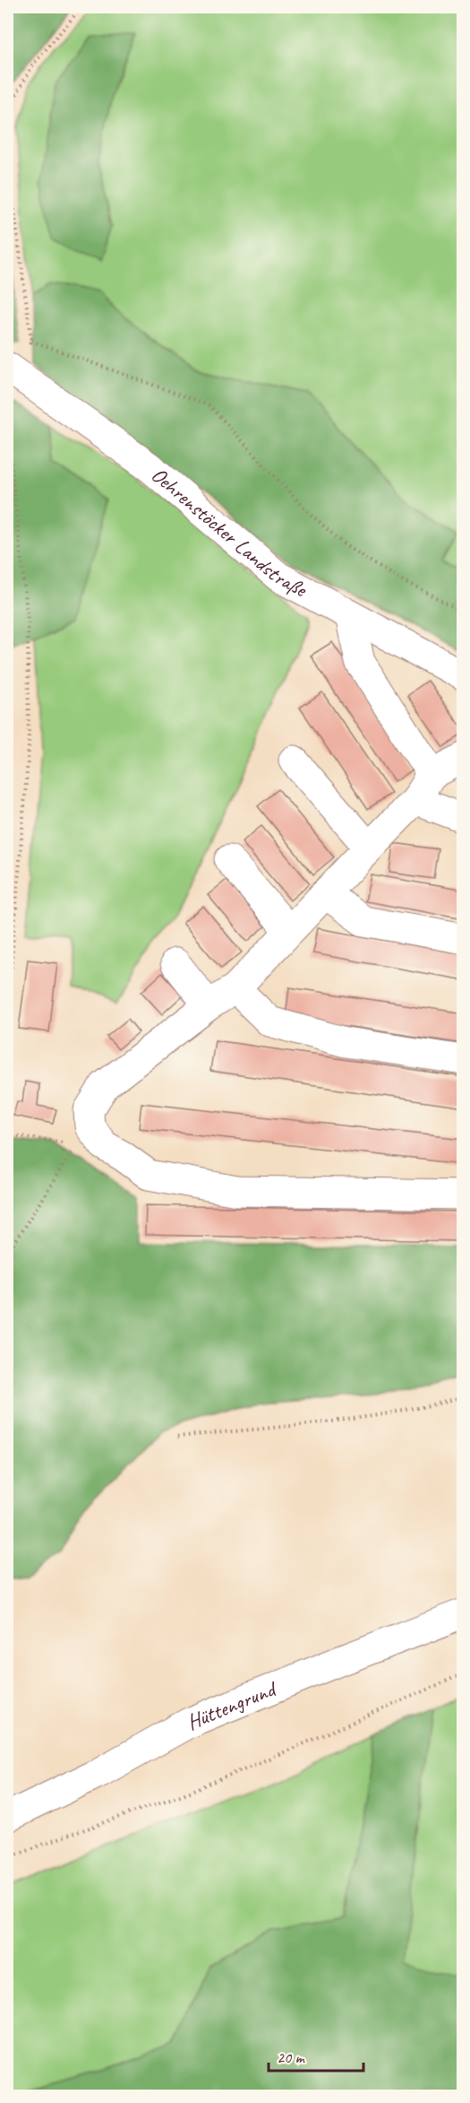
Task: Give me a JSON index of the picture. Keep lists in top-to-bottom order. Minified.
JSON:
{"streets":{"street":["Oehrenstöcker Landstraße","Hüttengrund"]},"scale_bar":"20 m"}
